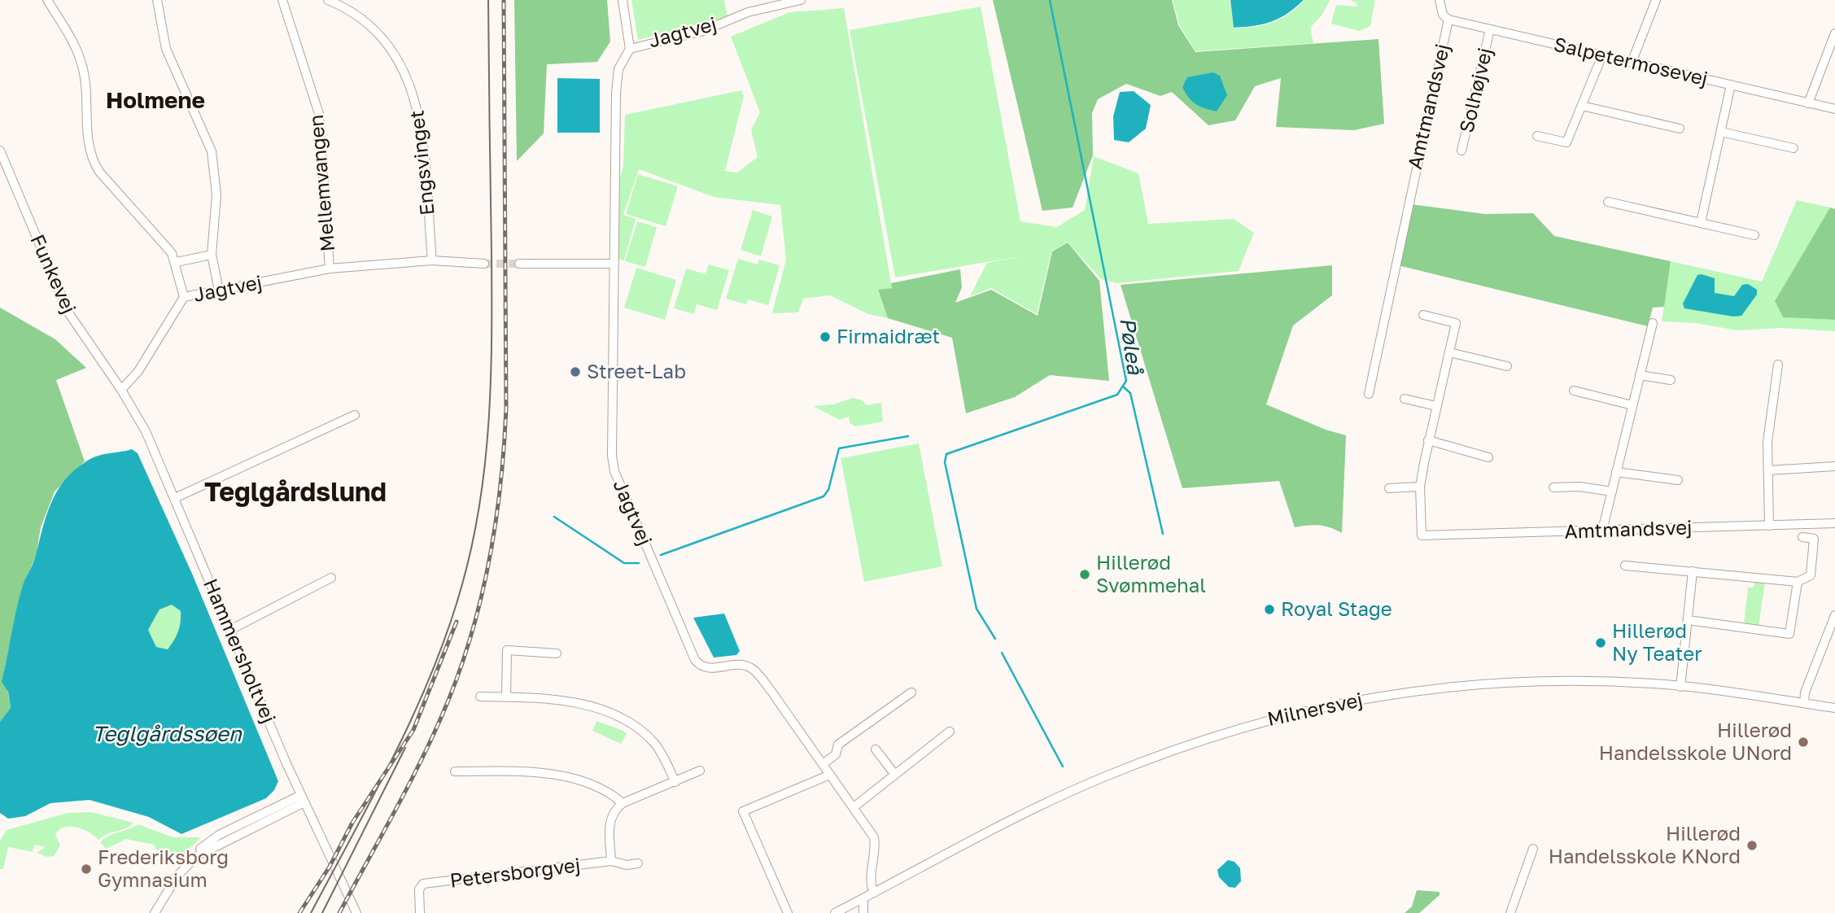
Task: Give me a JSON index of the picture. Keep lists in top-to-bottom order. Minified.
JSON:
{"streets":{"street":["Jagtvej","Salpetermosevej","Solhøjvej","Amtmandsvej","Engsvinget","Mellemvangen","Funkevej","Hammersholtvej","Milnersvej","Petersborgvej"]},"crossings":[["Jagtvej","Engsvinget"],["Jagtvej","Mellemvangen"],["Jagtvej","Funkevej"],["Jagtvej","Hammersholtvej"],["Salpetermosevej","Solhøjvej"],["Salpetermosevej","Amtmandsvej"],["Funkevej","Hammersholtvej"]],"districts":["Holmene","Teglgårdslund"],"water":["Pøleå","Teglgårdssøen"],"places":["Firmaidræt","Street-Lab","Hillerød Svømmehal","Royal Stage","Hillerød Ny Teater","Hillerød Handelsskole UNord","Hillerød Handelsskole KNord","Frederiksborg Gymnasium"]}
